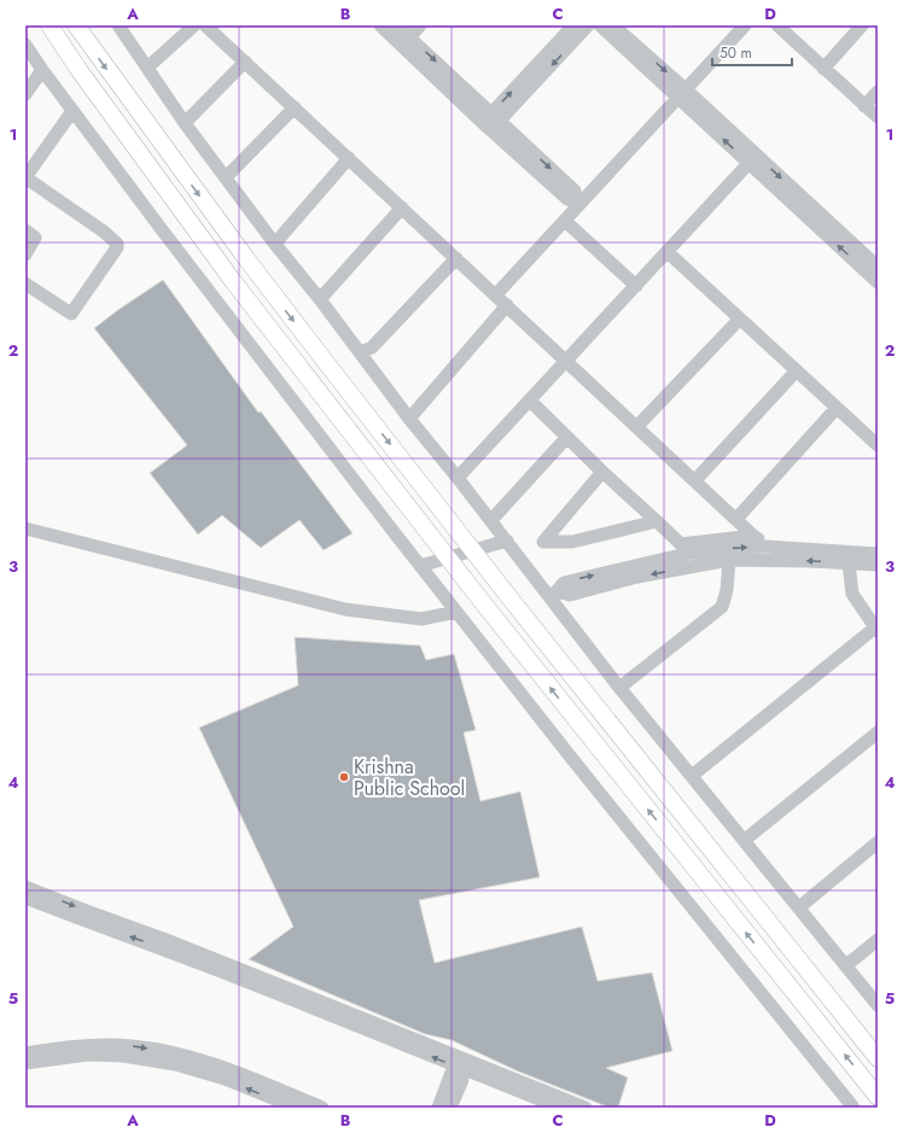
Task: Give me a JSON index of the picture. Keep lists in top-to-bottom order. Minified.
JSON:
{"places":["Krishna Public School"],"scale_bar":"50 m","grid":{"columns":["A","B","C","D"],"rows":["1","2","3","4","5"]}}
